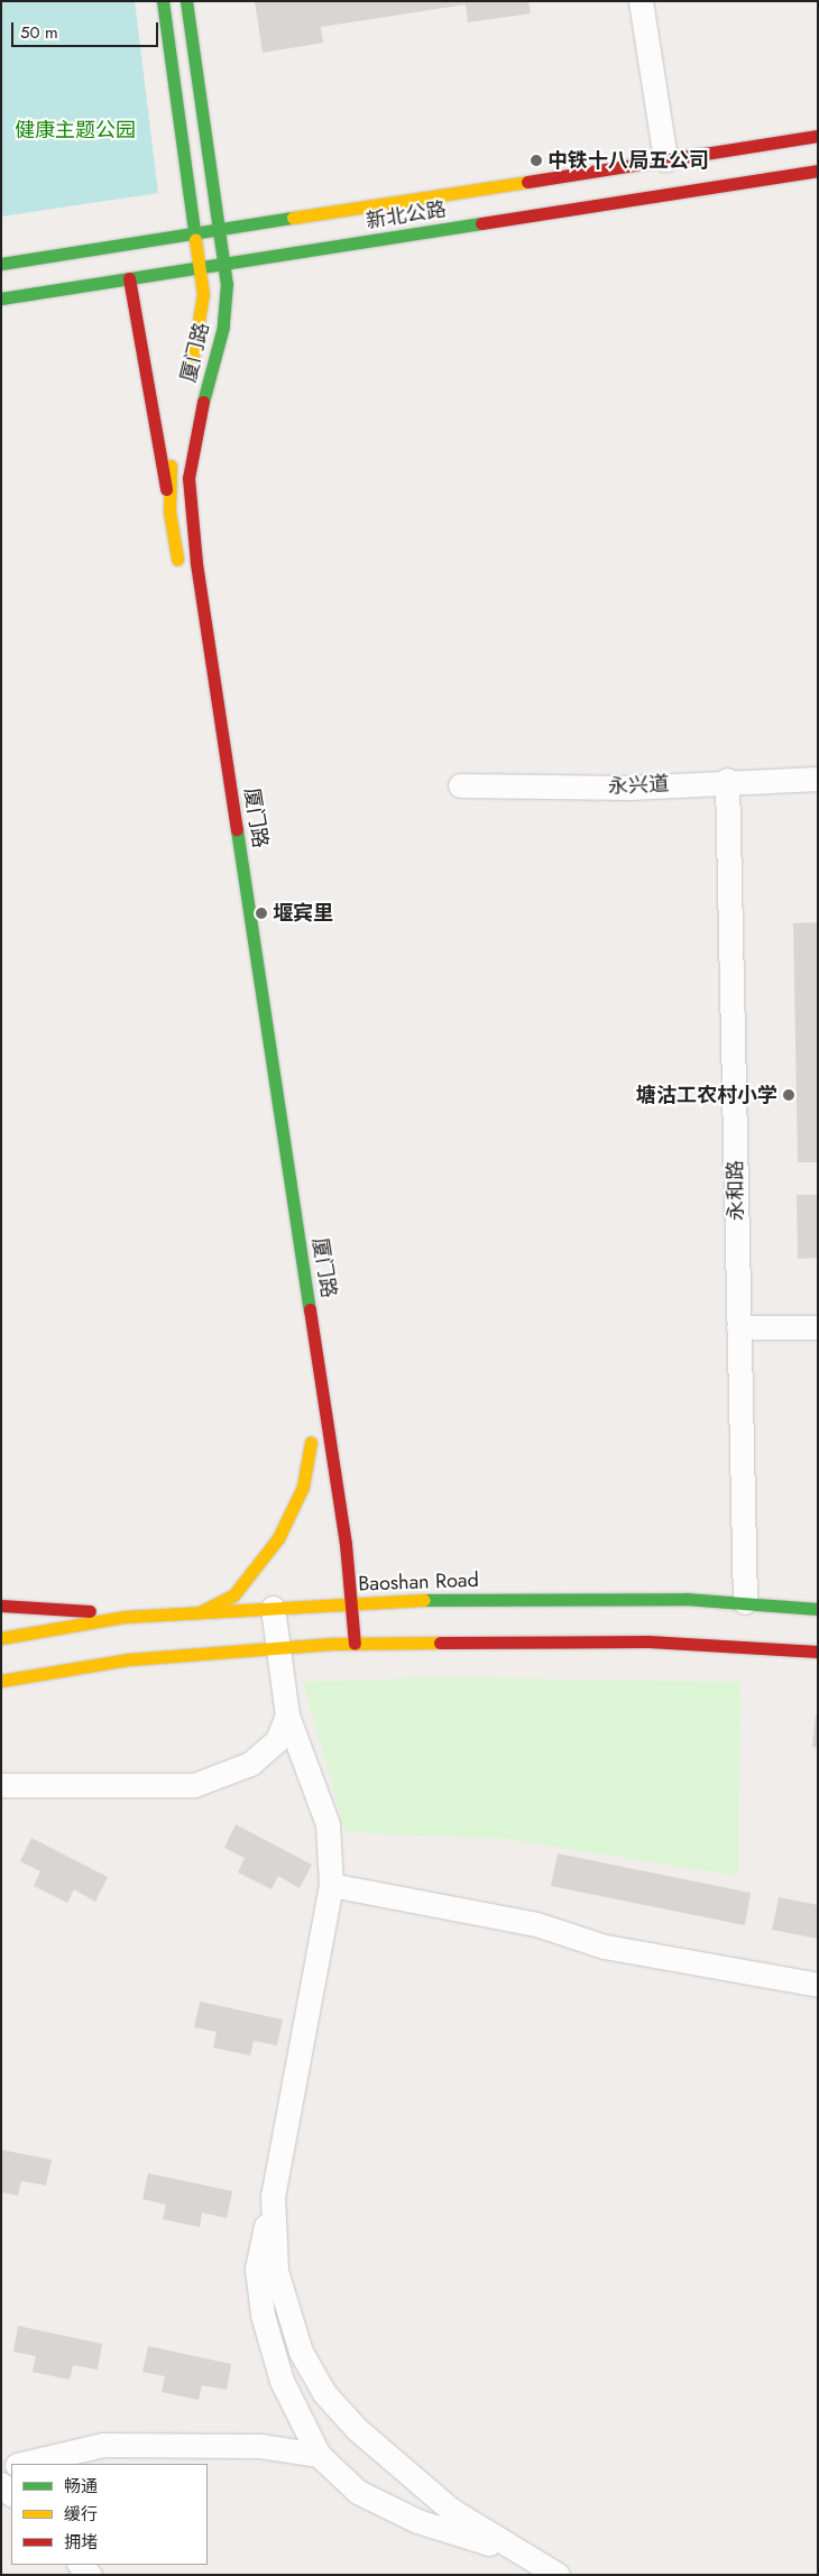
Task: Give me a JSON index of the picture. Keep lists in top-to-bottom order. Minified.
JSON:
{"streets":{"main road":["新北公路","厦门路","Baoshan Road"],"street":["永兴道","永和路"]},"crossings":[["新北公路","厦门路"],["厦门路","Baoshan Road"],["永兴道","永和路"],["永和路","Baoshan Road"]],"parks":["健康主题公园"],"places":["中铁十八局五公司","堰宾里","塘沽工农村小学"],"legend":["畅通","缓行","拥堵"],"scale_bar":"50 m"}
